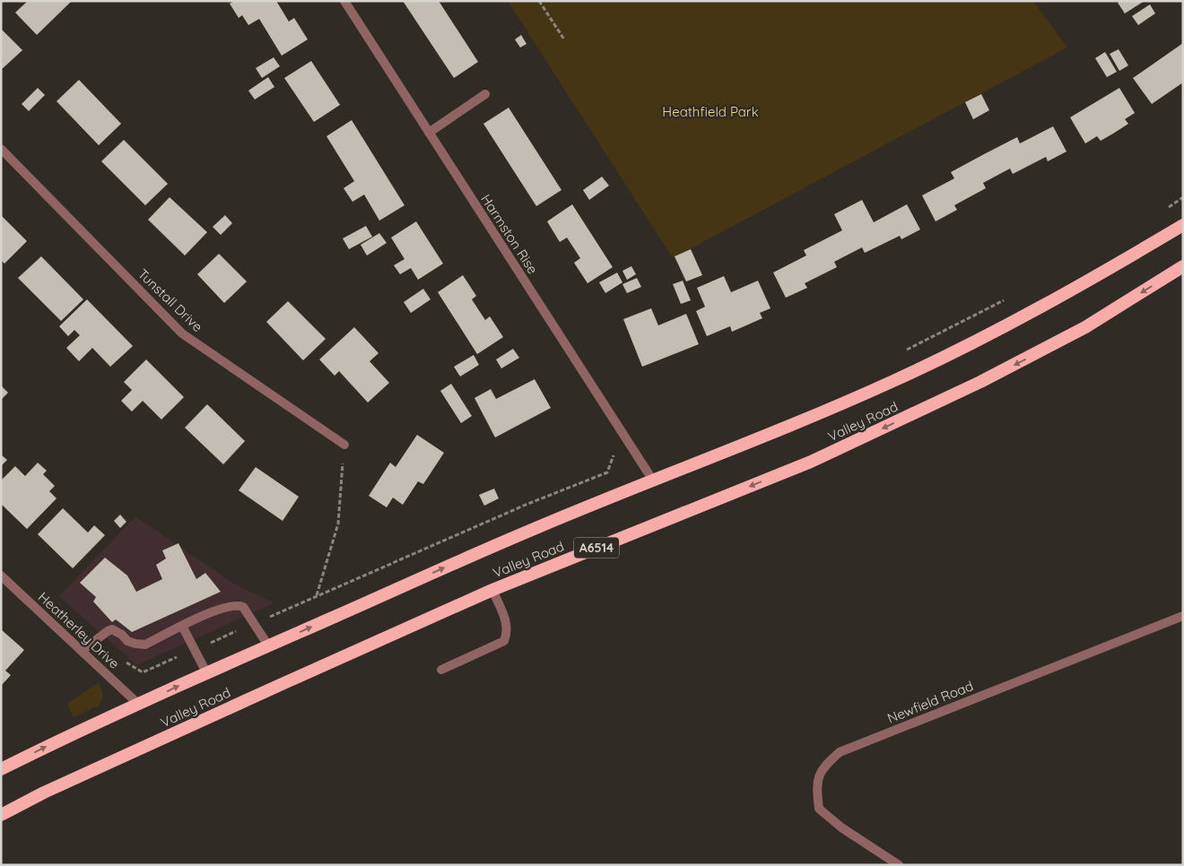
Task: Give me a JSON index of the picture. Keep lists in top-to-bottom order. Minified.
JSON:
{"streets":{"highway":["Valley Road","A6514"],"street":["Harmston Rise","Tunstall Drive","Heatherley Drive","Newfield Road"]},"crossings":[["Harmston Rise","Valley Road"],["Valley Road","Heatherley Drive"]],"parks":["Heathfield Park"]}
